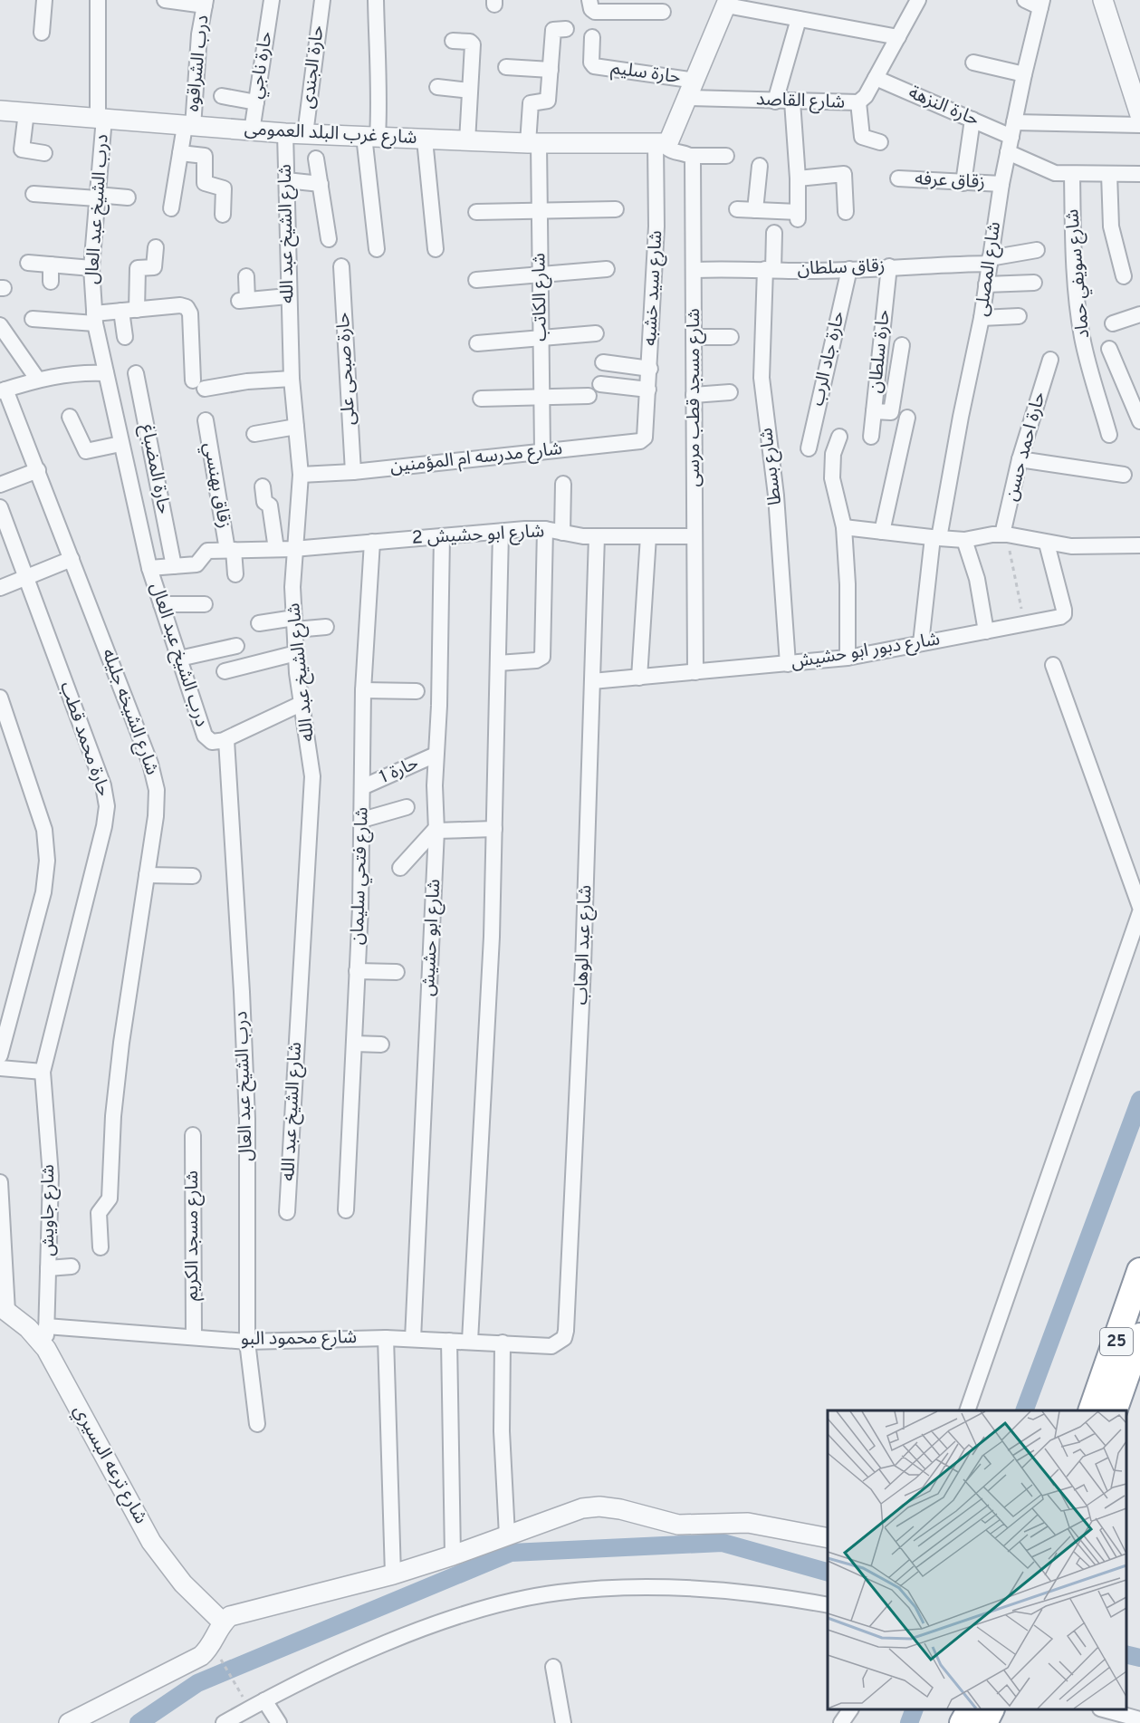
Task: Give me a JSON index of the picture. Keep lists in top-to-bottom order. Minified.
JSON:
{"streets":{"highway":["25"],"street":["درب الشراقوه","حارة ناجي","حارة الجندى","حارة سليم","شارع القاصد","حارة النزهة","شارع غرب البلد العمومى","زقاق عرفه","درب الشيخ عبد العال","شارع الشيخ عبد الله","زقاق سلطان","شارع المصلى","شارع سويفي حماد","شارع سيد خشبه","شارع الكاتب","حارة سلطان","حارة جاد الرب","حارة صبحى على","شارع مسجد قطب مرسى","حارة احمد حسن","شارع مدرسه ام المؤمنين","شارع بسطا","حارة المضباغ","زقاق بهنسي","شارع ابو حشيش 2","شارع دبور ابو حشيش","شارع الشيخه جليله","حارة محمد قطب","حارة 1","شارع فتحي سليمان","شارع ابو حشيش","شارع عبد الوهاب","شارع جاويش","شارع مسجد الكريم","شارع محمود البو","شارع ترعه البسيري"]},"crossings":[["درب الشراقوه","شارع غرب البلد العمومى"],["حارة ناجي","شارع غرب البلد العمومى"],["حارة الجندى","شارع غرب البلد العمومى"],["شارع القاصد","حارة النزهة"],["حارة النزهة","شارع المصلى"],["شارع غرب البلد العمومى","درب الشيخ عبد العال"],["شارع غرب البلد العمومى","شارع الشيخ عبد الله"],["شارع غرب البلد العمومى","شارع سيد خشبه"],["شارع غرب البلد العمومى","شارع الكاتب"],["زقاق عرفه","شارع المصلى"],["درب الشيخ عبد العال","شارع محمود البو"],["شارع الشيخ عبد الله","شارع مدرسه ام المؤمنين"],["شارع الشيخ عبد الله","شارع ابو حشيش 2"],["زقاق سلطان","شارع المصلى"],["زقاق سلطان","حارة سلطان"],["زقاق سلطان","حارة جاد الرب"],["زقاق سلطان","شارع مسجد قطب مرسى"],["زقاق سلطان","شارع بسطا"],["شارع المصلى","شارع دبور ابو حشيش"],["شارع سيد خشبه","شارع مدرسه ام المؤمنين"],["شارع الكاتب","شارع مدرسه ام المؤمنين"],["حارة صبحى على","شارع مدرسه ام المؤمنين"],["شارع مسجد قطب مرسى","شارع ابو حشيش 2"],["شارع مسجد قطب مرسى","شارع دبور ابو حشيش"],["شارع بسطا","شارع دبور ابو حشيش"],["حارة المضباغ","شارع ابو حشيش 2"],["زقاق بهنسي","شارع ابو حشيش 2"],["شارع ابو حشيش 2","شارع فتحي سليمان"],["شارع ابو حشيش 2","شارع ابو حشيش"],["شارع ابو حشيش 2","شارع عبد الوهاب"],["شارع دبور ابو حشيش","شارع عبد الوهاب"],["حارة محمد قطب","شارع جاويش"],["حارة 1","شارع فتحي سليمان"],["حارة 1","شارع ابو حشيش"],["شارع ابو حشيش","شارع محمود البو"],["شارع عبد الوهاب","شارع محمود البو"],["شارع جاويش","شارع محمود البو"],["شارع جاويش","شارع ترعه البسيري"],["شارع مسجد الكريم","شارع محمود البو"]]}
